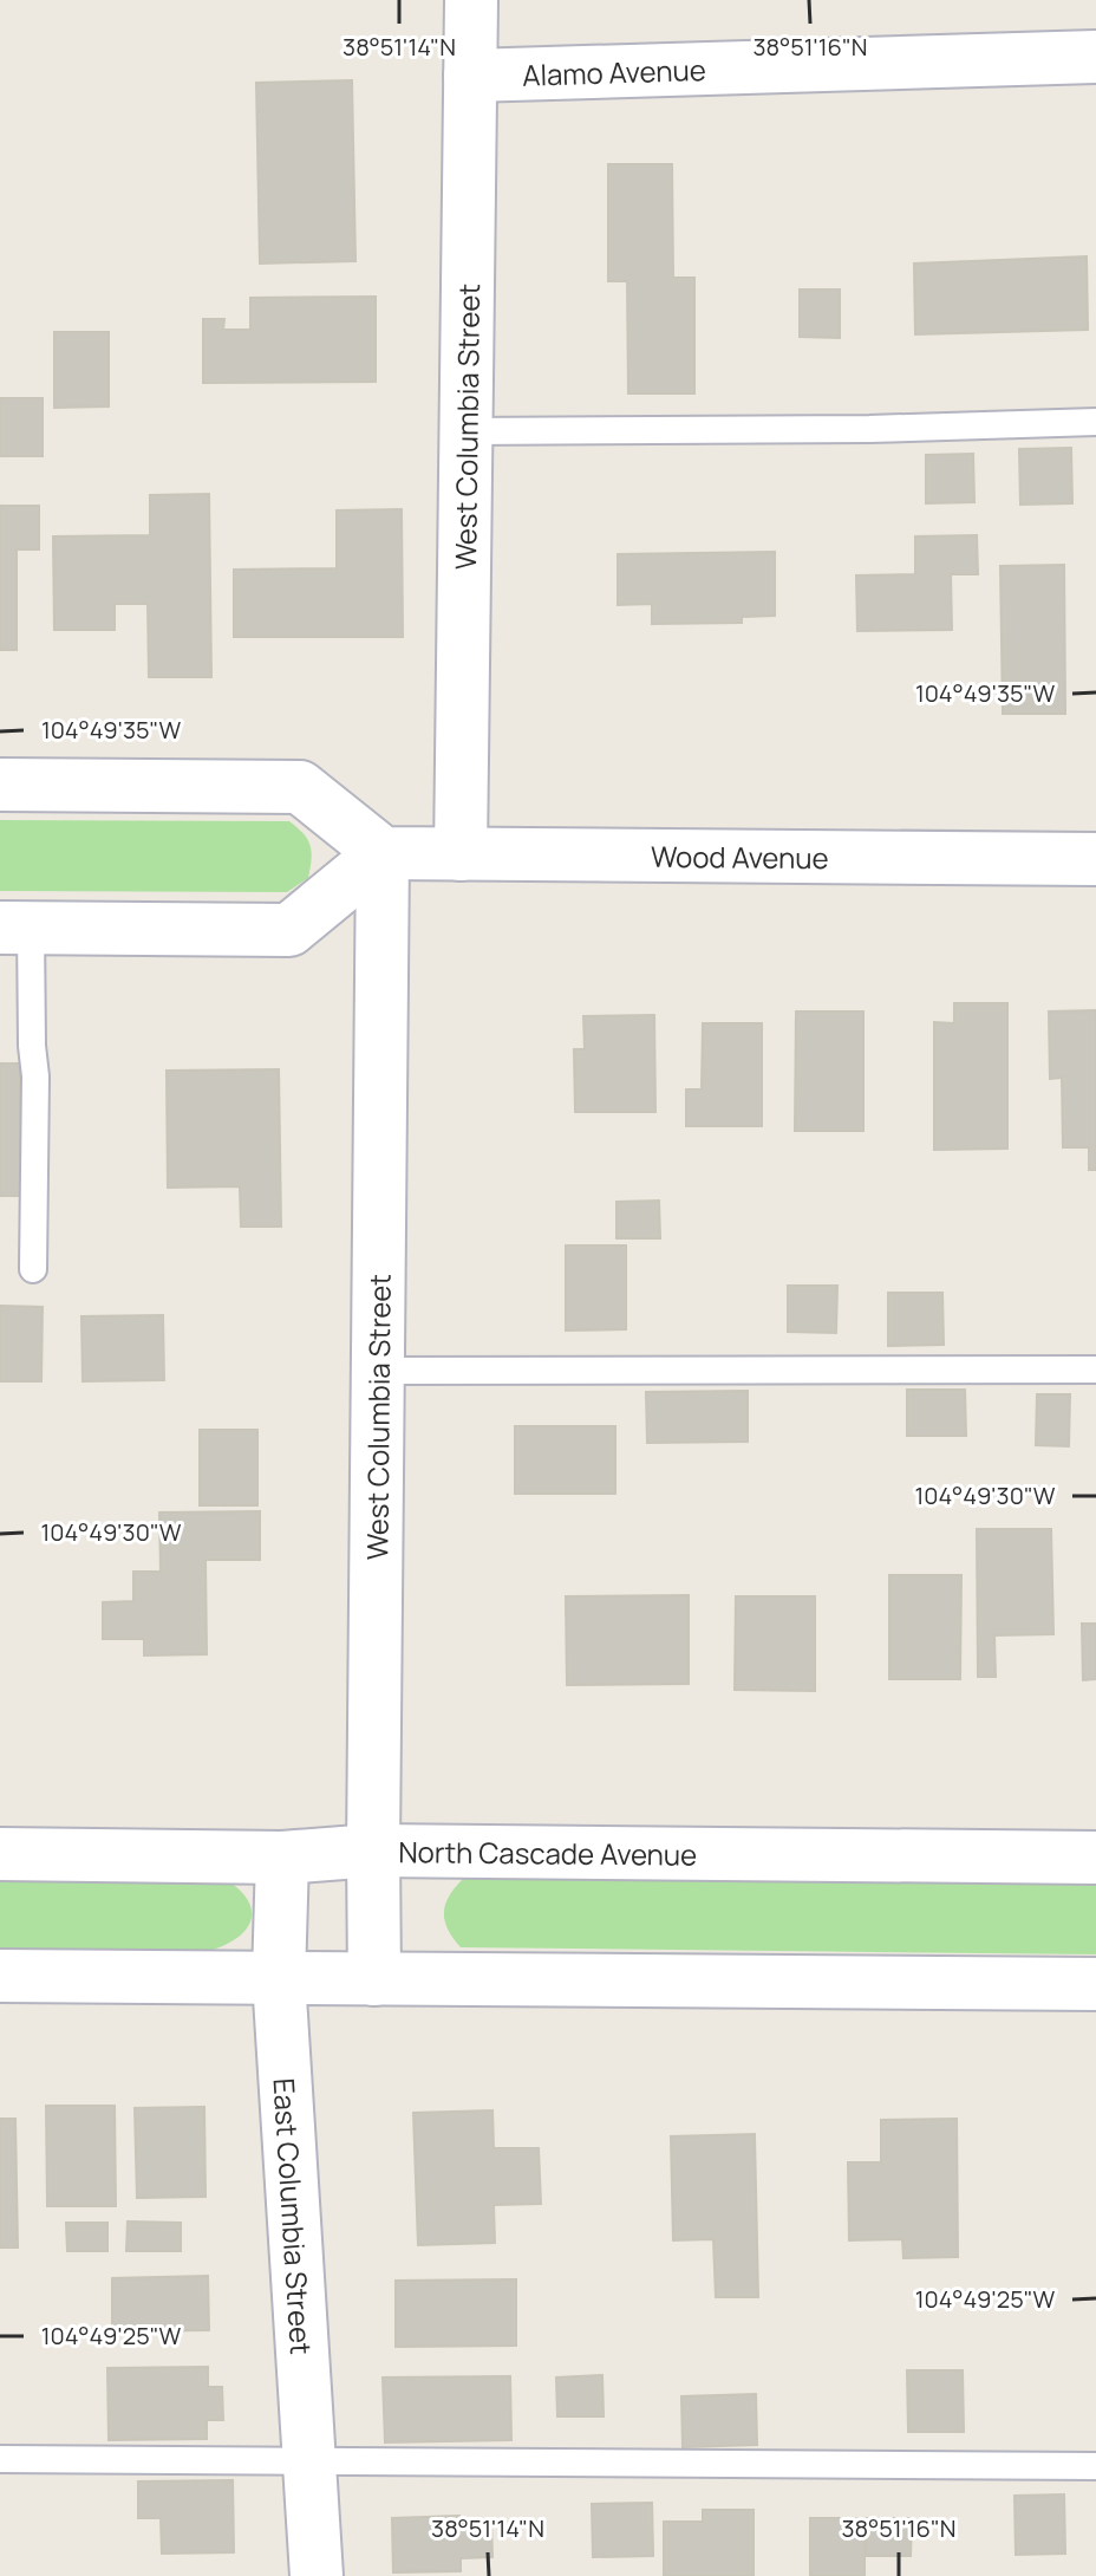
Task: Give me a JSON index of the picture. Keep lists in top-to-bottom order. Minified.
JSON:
{"streets":{"street":["Alamo Avenue","West Columbia Street","Wood Avenue","North Cascade Avenue","East Columbia Street"]},"crossings":[["Alamo Avenue","West Columbia Street"],["West Columbia Street","Wood Avenue"],["West Columbia Street","North Cascade Avenue"],["North Cascade Avenue","East Columbia Street"]],"coordinates":["38°51'14\"N","38°51'16\"N","104°49'35\"W","104°49'30\"W","104°49'25\"W"]}
